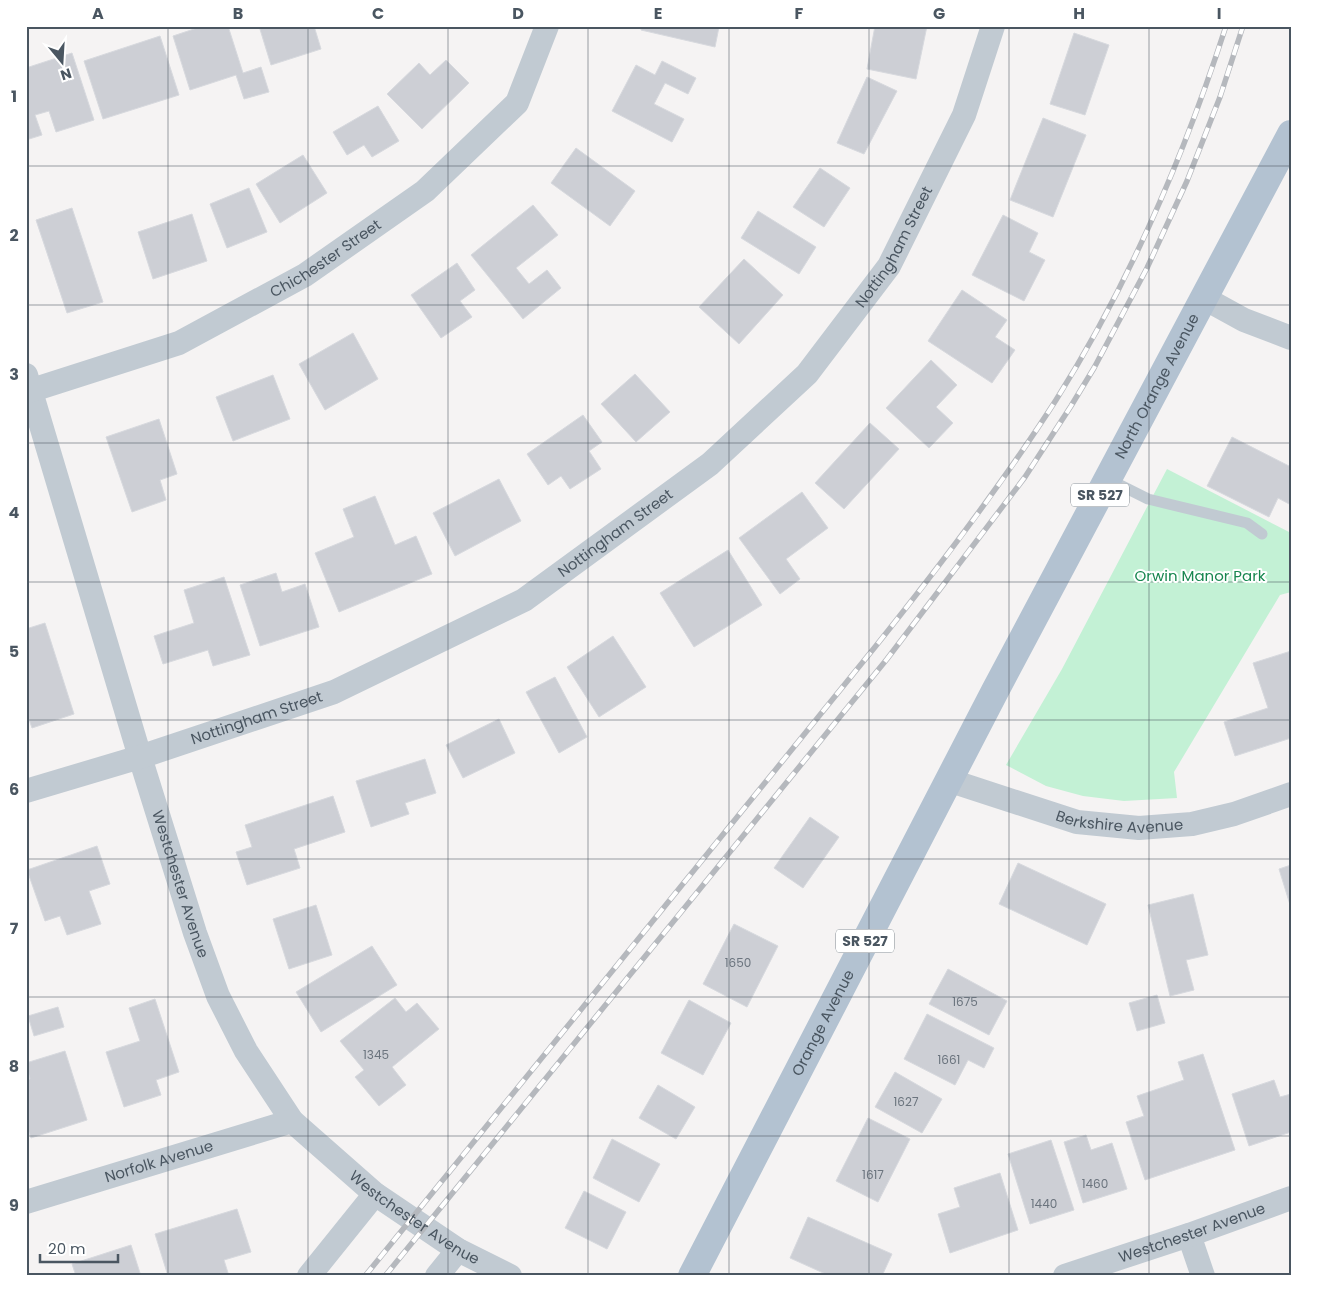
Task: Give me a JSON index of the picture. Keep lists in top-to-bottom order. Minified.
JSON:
{"streets":{"main road":["North Orange Avenue","SR 527","Orange Avenue"],"street":["Nottingham Street","Chichester Street","Berkshire Avenue","Westchester Avenue","Norfolk Avenue"]},"crossings":[["Nottingham Street","Westchester Avenue"],["Chichester Street","Westchester Avenue"],["North Orange Avenue","Orange Avenue"],["Berkshire Avenue","Orange Avenue"],["Westchester Avenue","Norfolk Avenue"]],"parks":["Orwin Manor Park"],"house_numbers":["1650","1675","1345","1661","1627","1617","1460","1440"],"scale_bar":"20 m","north":"bottom","grid":{"columns":["A","B","C","D","E","F","G","H","I"],"rows":["1","2","3","4","5","6","7","8","9"]}}
